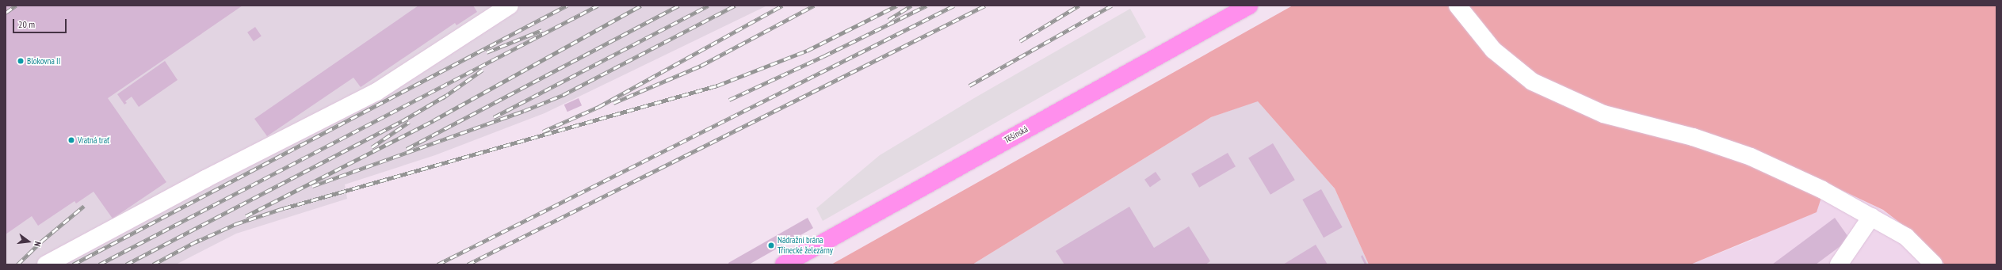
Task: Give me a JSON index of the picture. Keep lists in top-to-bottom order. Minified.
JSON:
{"streets":{"main road":["Těšínská"]},"places":["Blokovna II","Vratná trať","Nádražní brána Třinecké železárny"],"scale_bar":"20 m","north":"right"}
